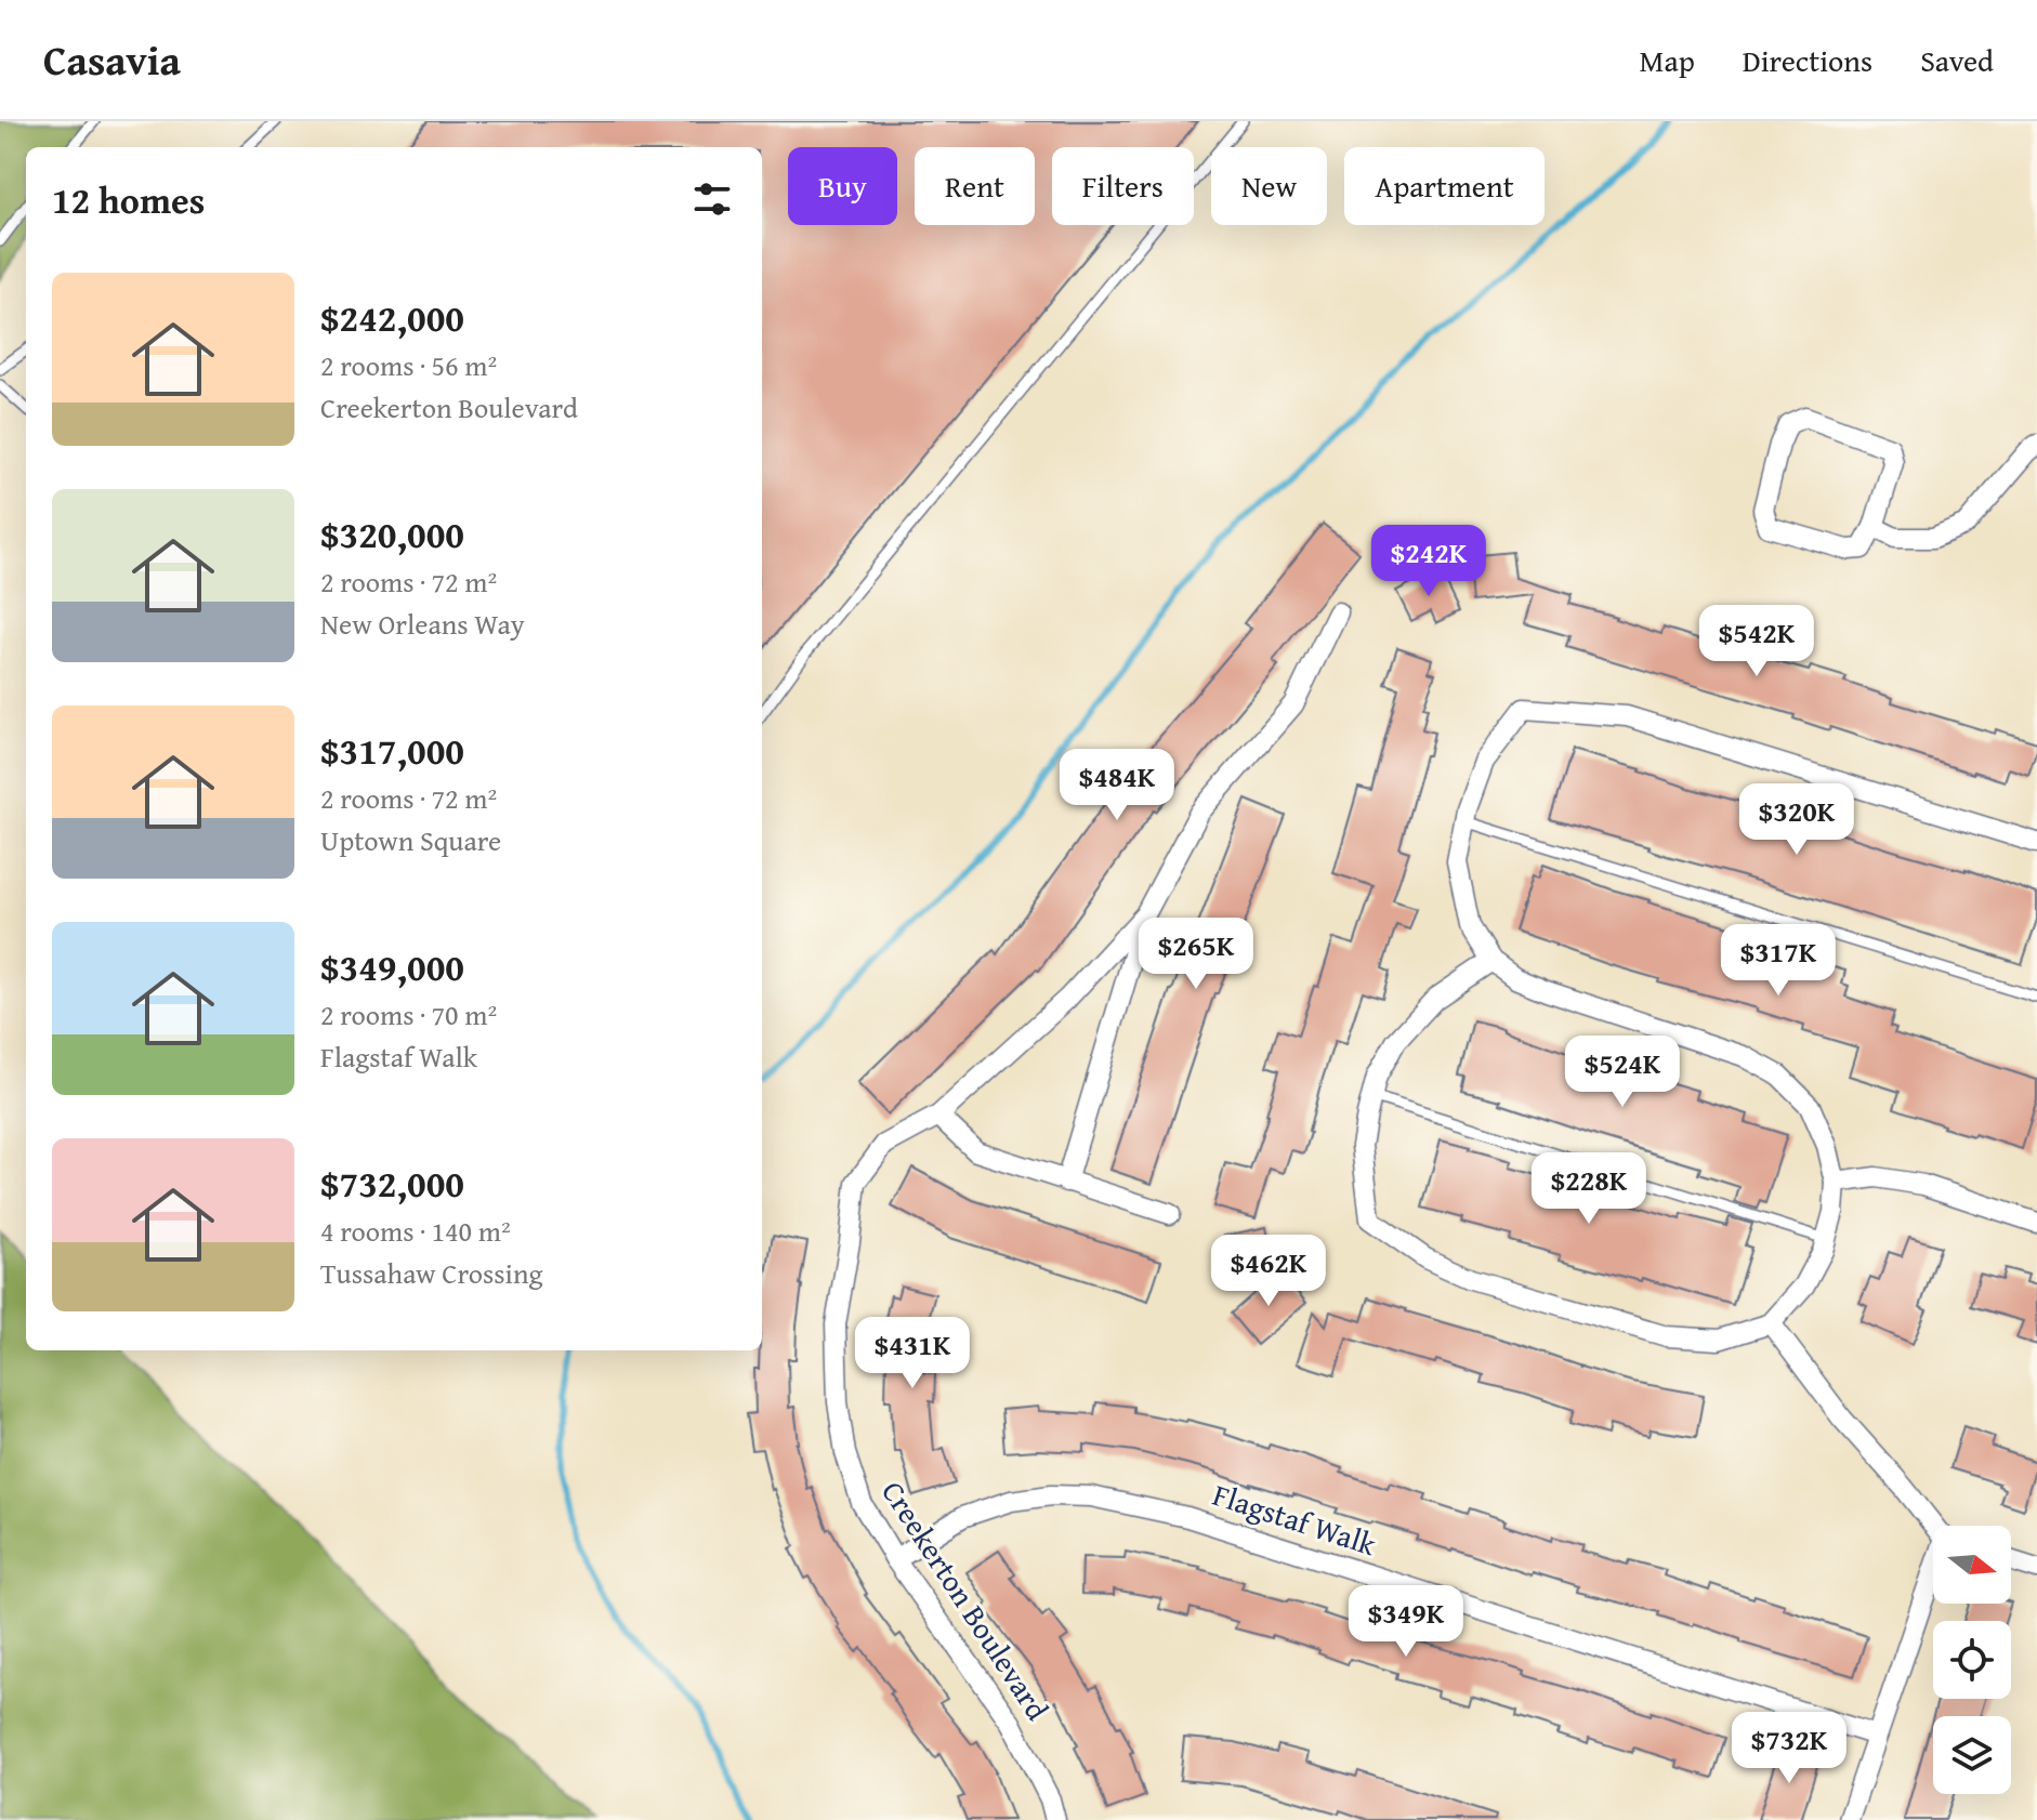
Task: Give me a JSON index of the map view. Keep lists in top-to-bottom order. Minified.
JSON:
{"streets":{"street":["Flagstaf Walk","Creekerton Boulevard"]},"crossings":[["Flagstaf Walk","Creekerton Boulevard"]],"north":"right","page":{"header":"Casavia","nav":["Map","Directions","Saved"],"chip":["Buy","Rent","Filters","New","Apartment"],"heading":"12 homes","list":[{"name":"$242,000","note":"2 rooms · 56 m² · Creekerton Boulevard"},{"name":"$320,000","note":"2 rooms · 72 m² · New Orleans Way"},{"name":"$317,000","note":"2 rooms · 72 m² · Uptown Square"},{"name":"$349,000","note":"2 rooms · 70 m² · Flagstaf Walk"},{"name":"$732,000","note":"4 rooms · 140 m² · Tussahaw Crossing"}],"price":["$242K","$542K","$484K","$320K","$265K","$317K","$524K","$228K","$462K","$431K","$349K","$732K"]}}
